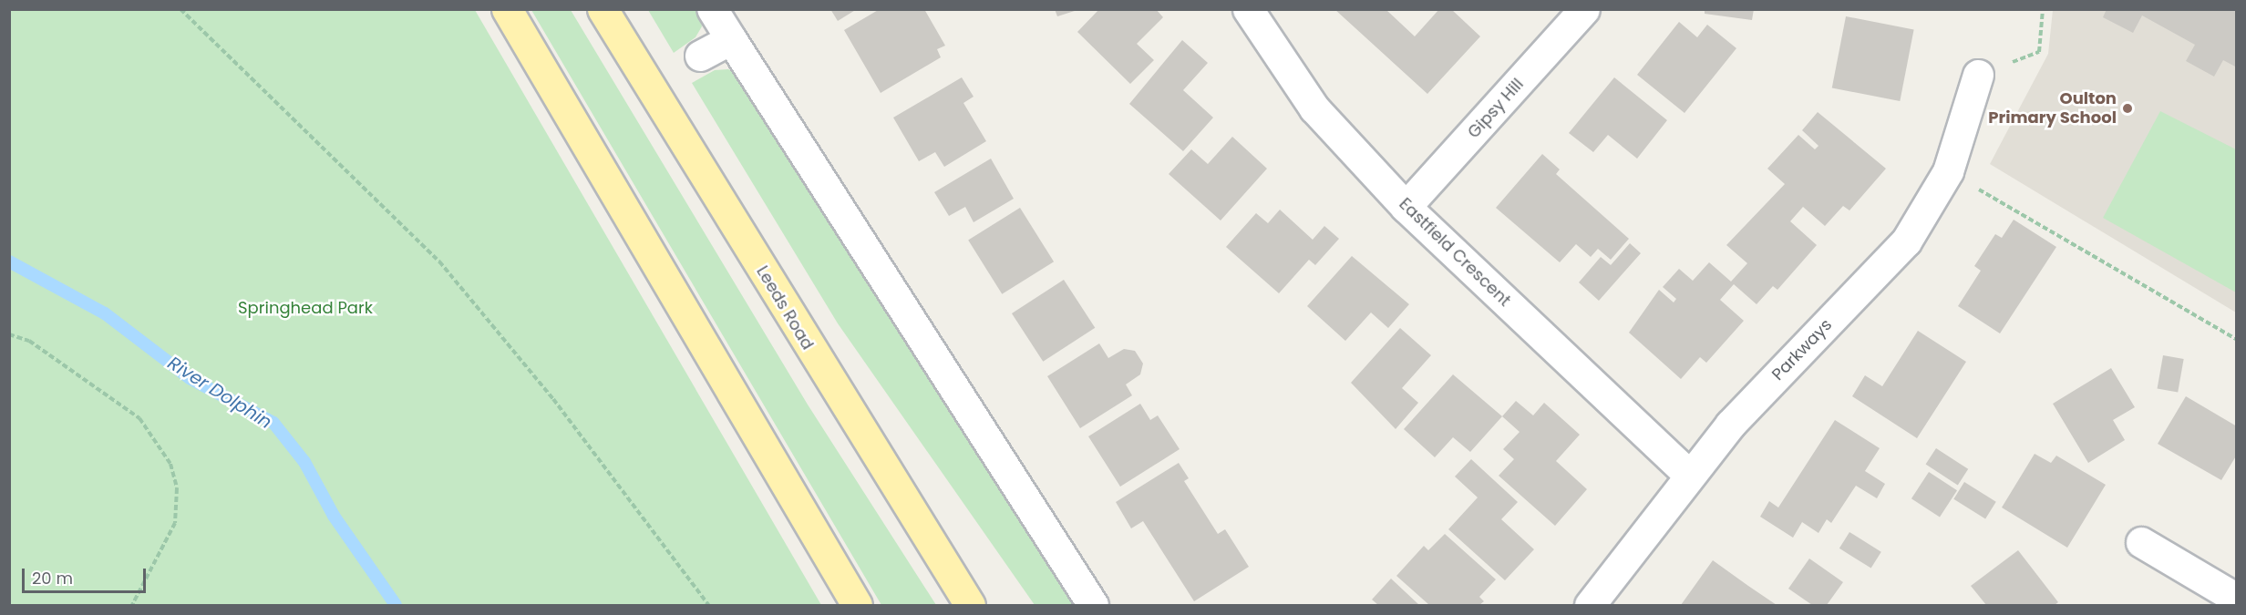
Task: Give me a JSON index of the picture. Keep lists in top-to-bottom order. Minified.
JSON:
{"streets":{"main road":["Leeds Road"],"street":["Gipsy Hill","Eastfield Crescent","Parkways"]},"crossings":[["Gipsy Hill","Eastfield Crescent"],["Eastfield Crescent","Parkways"]],"water":["River Dolphin"],"parks":["Springhead Park"],"places":["Oulton Primary School"],"scale_bar":"20 m"}
